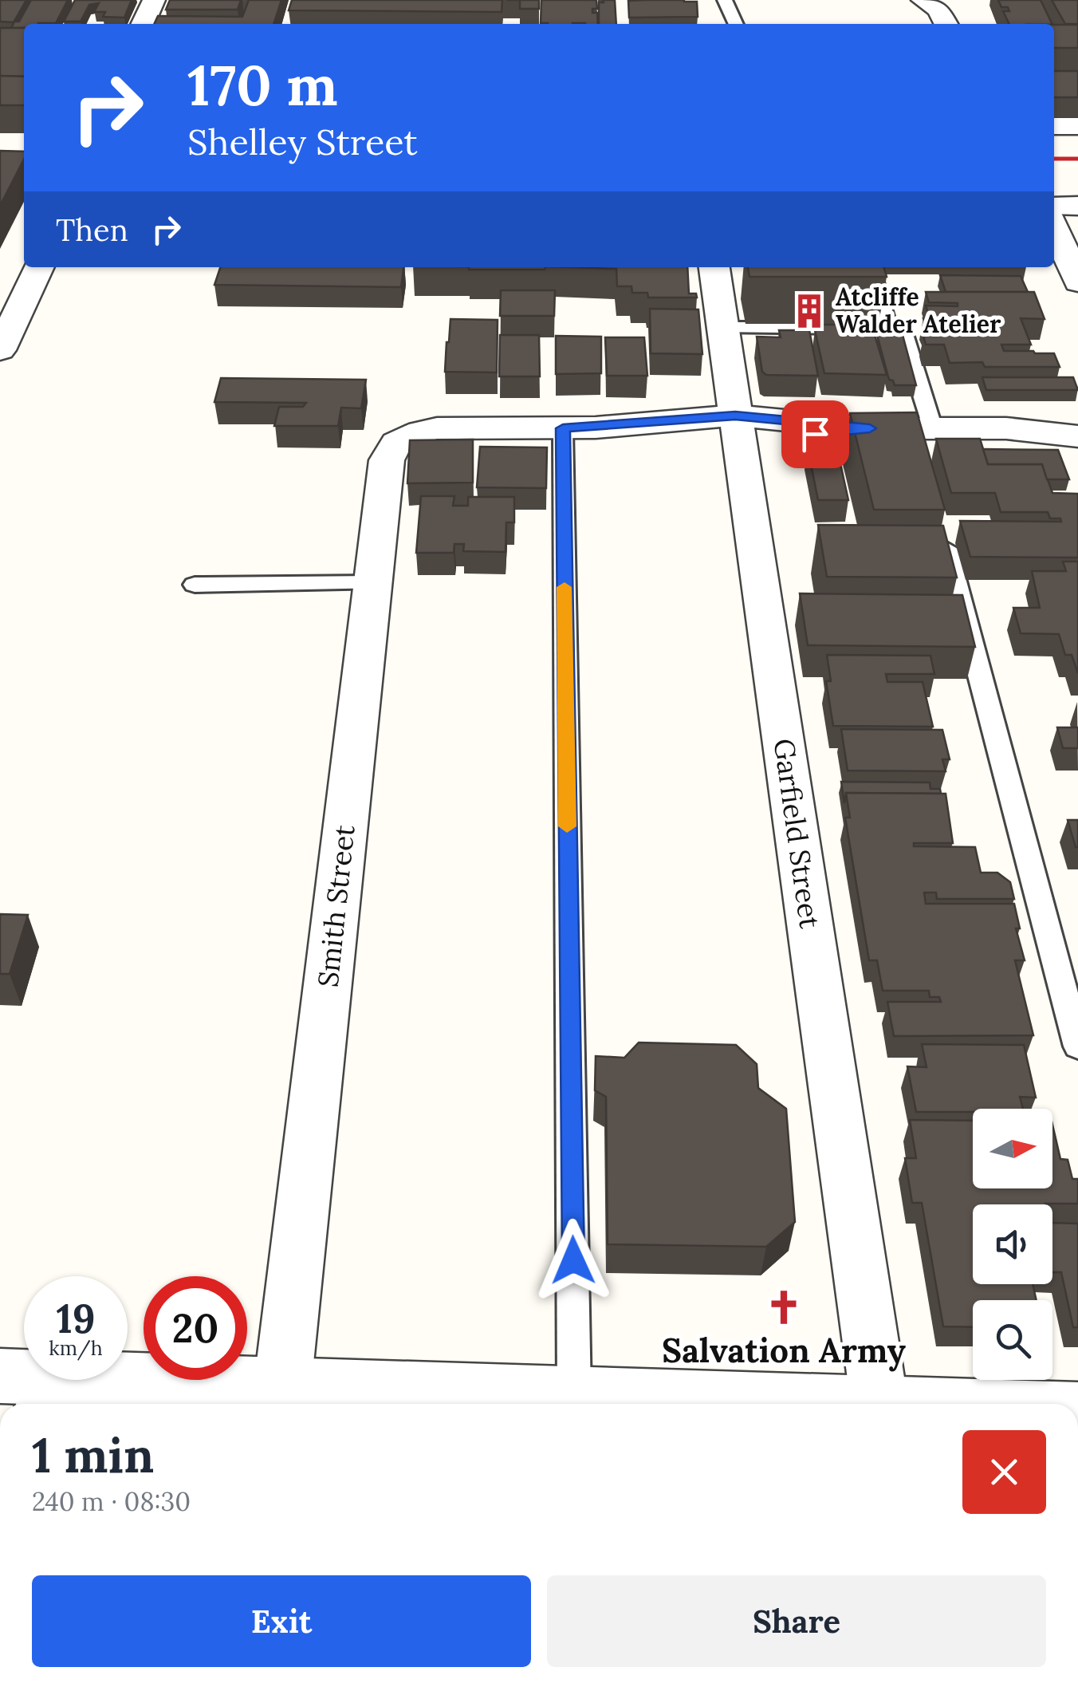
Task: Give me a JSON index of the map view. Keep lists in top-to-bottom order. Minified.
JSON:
{"streets":{"street":["Garfield Street","Smith Street"]},"places":{"building":["Atcliffe Walder Atelier"],"church":["Salvation Army"]},"north":"right","page":{"turn":["170 m","Shelley Street"],"then":"Then","speed":"19 km/h","limit":"20","heading":["1 min","240 m · 08:30"],"buttons":["Exit","Share"]}}
